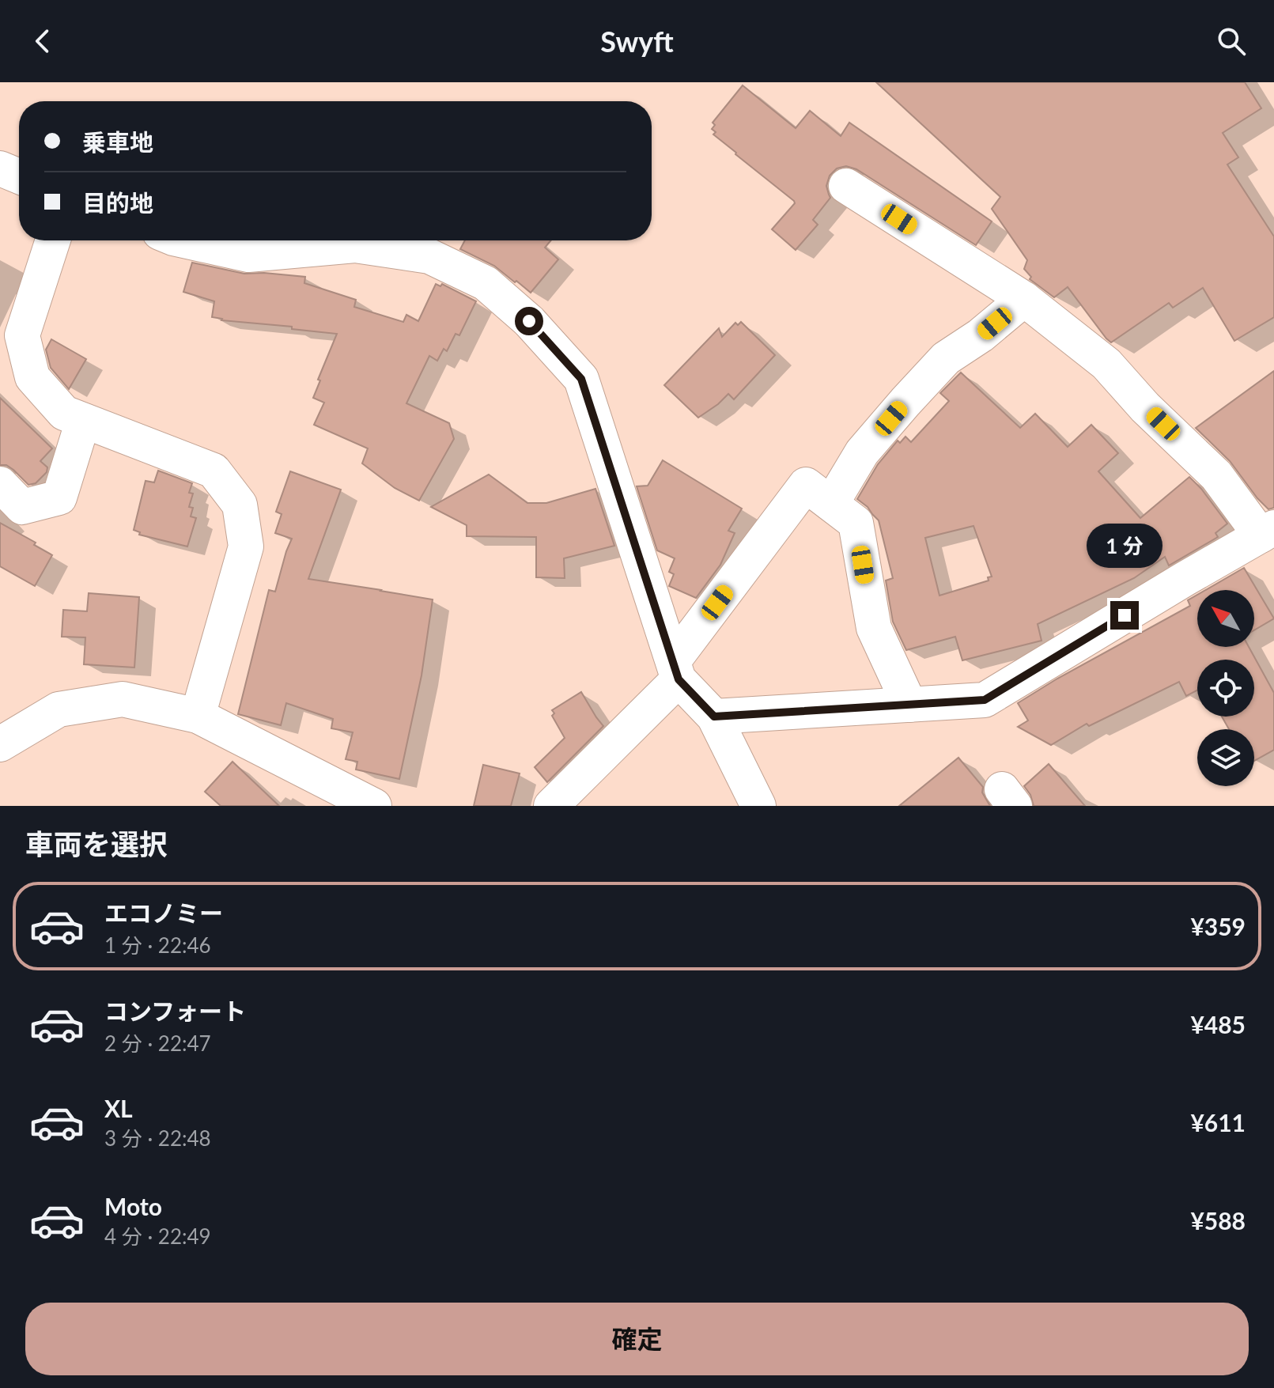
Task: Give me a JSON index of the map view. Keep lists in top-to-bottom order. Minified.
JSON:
{"north":"top left","page":{"header":"Swyft","banner":["乗車地","目的地"],"bubble":"1 分","heading":"車両を選択","list":[{"name":"エコノミー","note":"1 分 · 22:46","value":"¥359"},{"name":"コンフォート","note":"2 分 · 22:47","value":"¥485"},{"name":"XL","note":"3 分 · 22:48","value":"¥611"},{"name":"Moto","note":"4 分 · 22:49","value":"¥588"}],"buttons":"確定"}}
